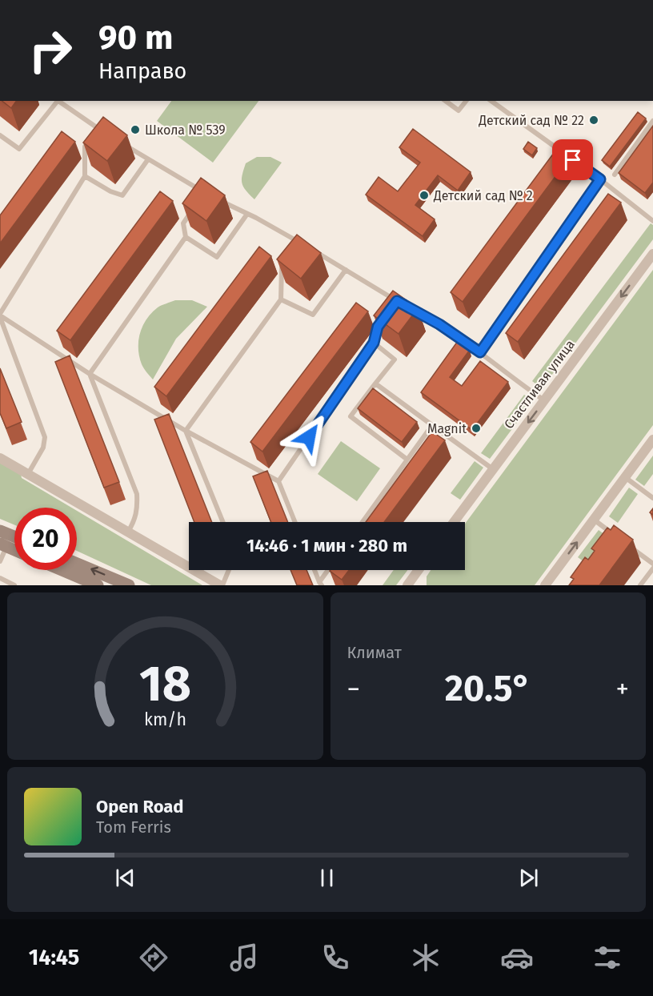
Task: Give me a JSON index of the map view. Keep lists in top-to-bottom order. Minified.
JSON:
{"streets":{"street":["Счастливая улица"]},"one_way":["Счастливая улица"],"places":["Детский сад № 22","Школа № 539","Детский сад № 2","Magnit"],"page":{"turn":["90 m","Направо"],"limit":"20","trip":"14:46 · 1 мин · 280 m","tile":"Климат","heat":["−","20.5°","+"],"song":["Open Road","Tom Ferris"],"tabs":"14:45","gauge":["18","km/h"]}}
